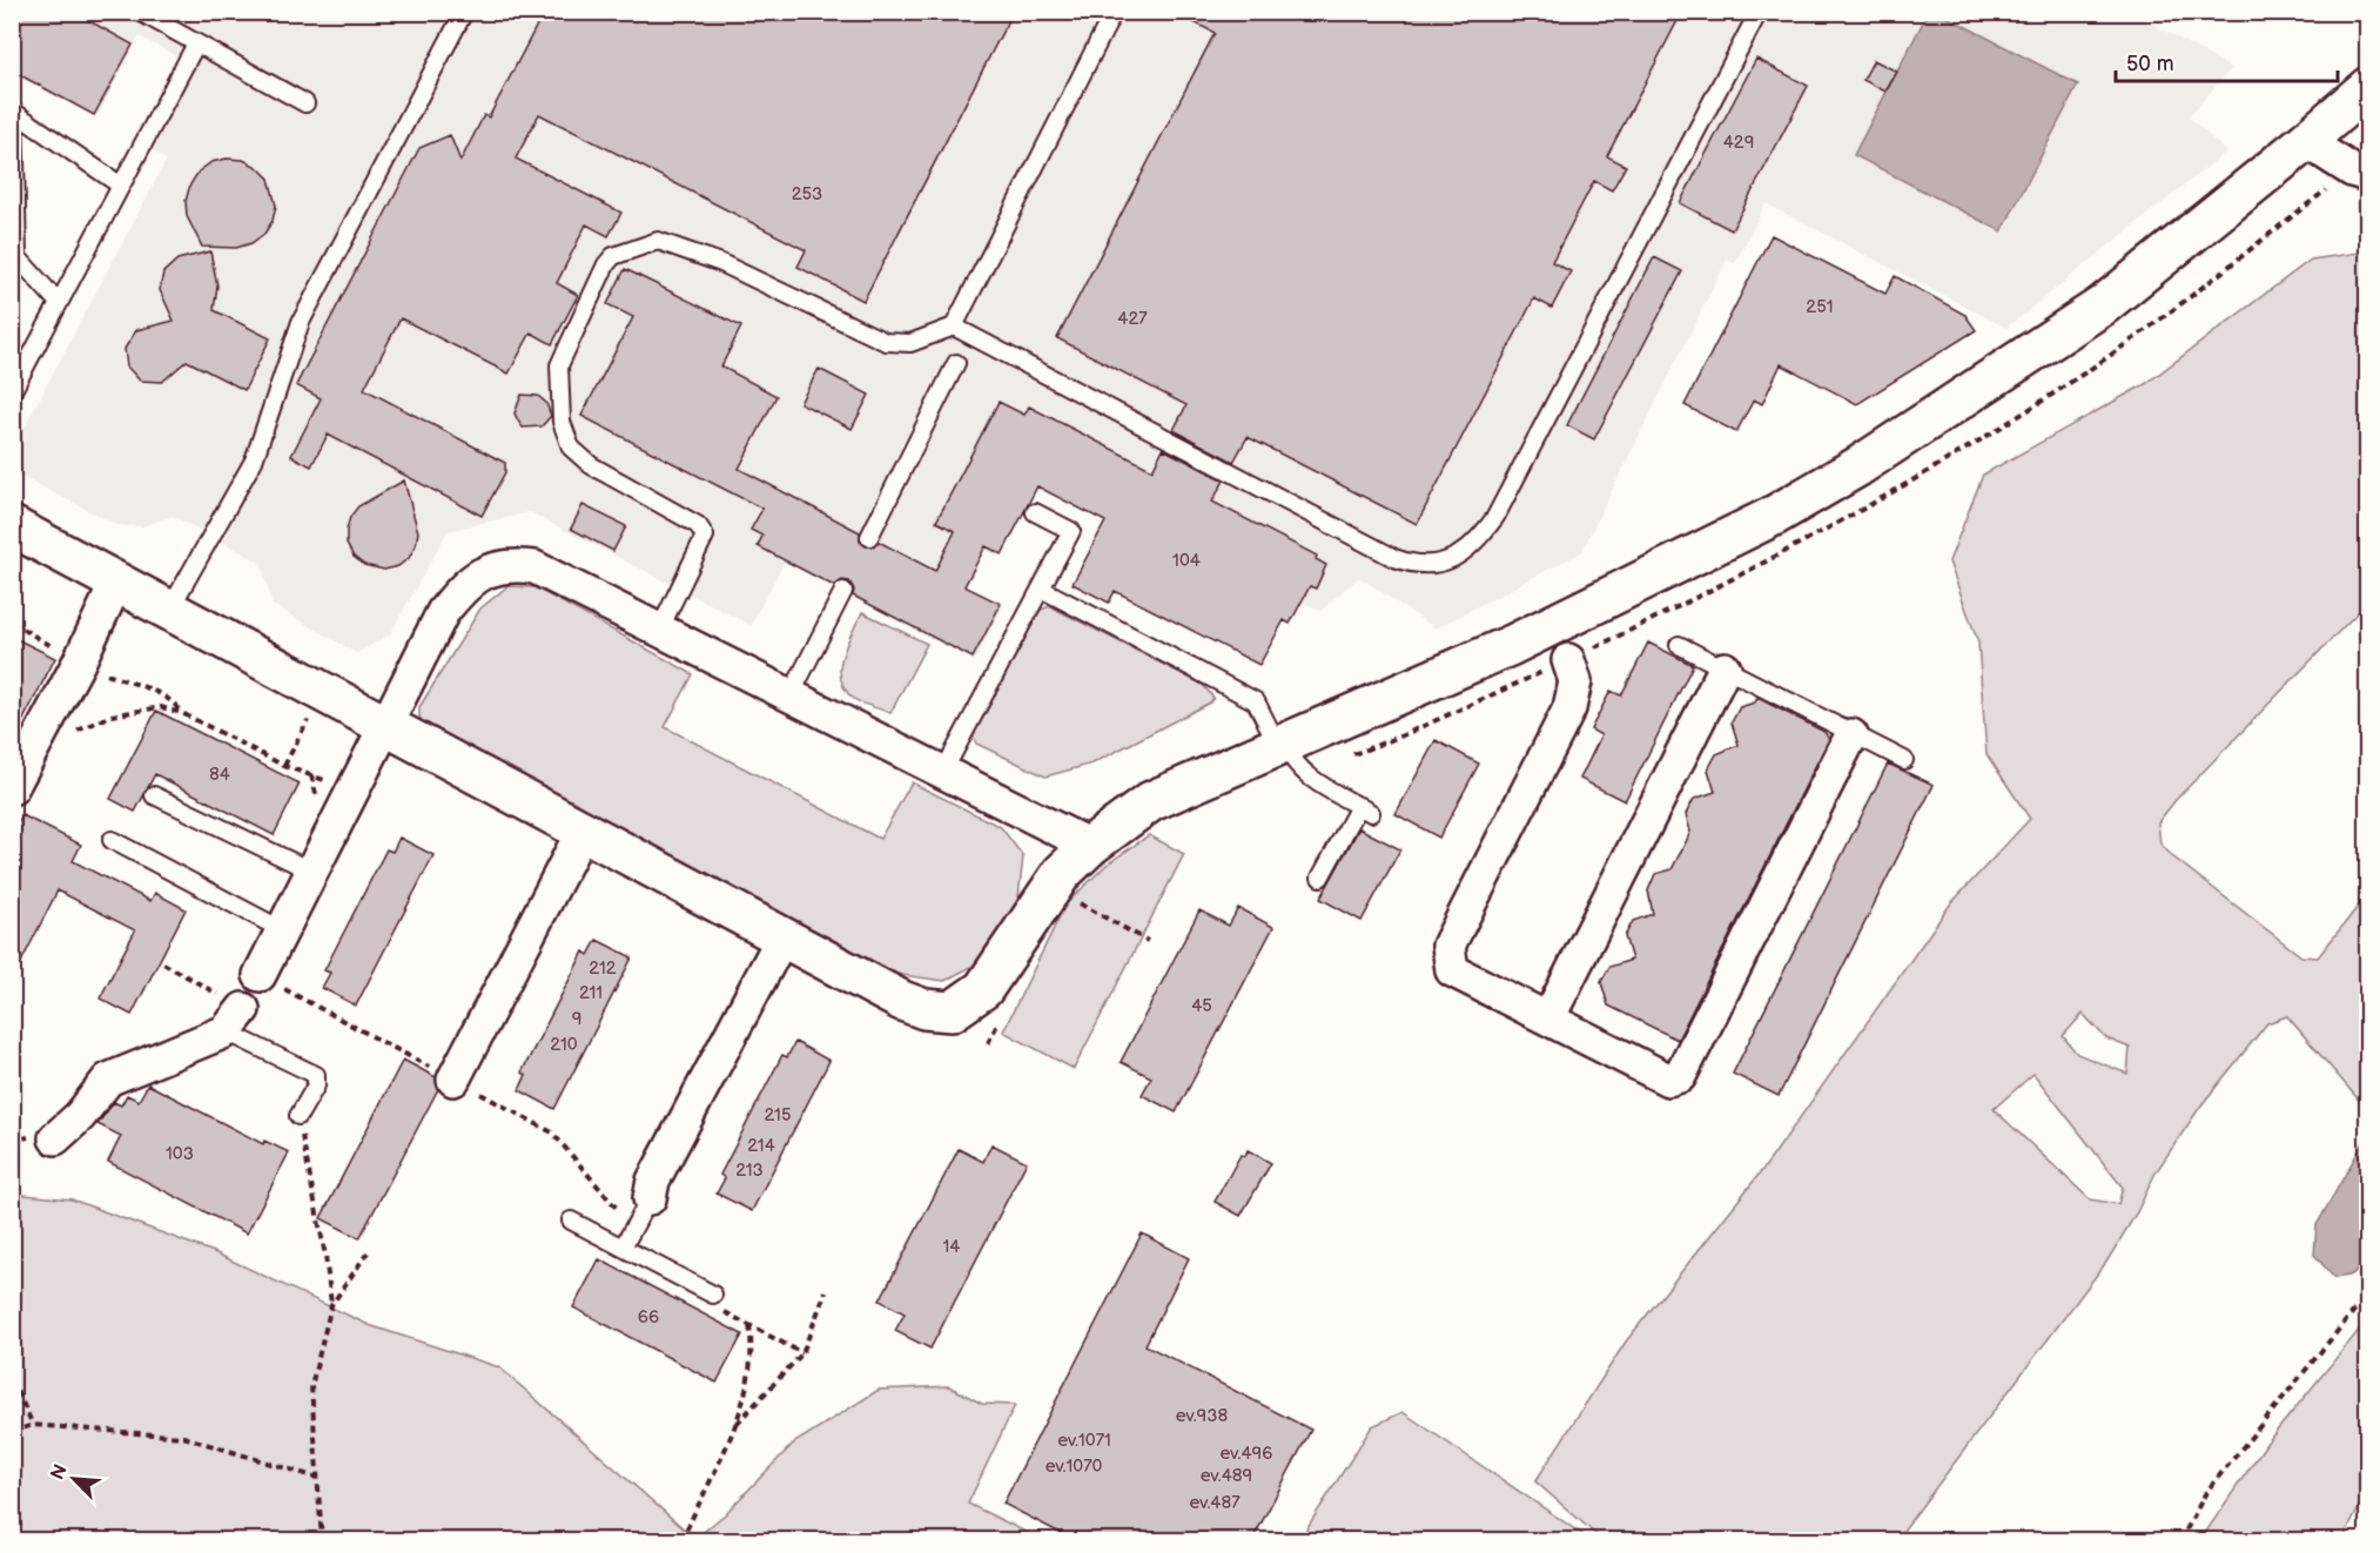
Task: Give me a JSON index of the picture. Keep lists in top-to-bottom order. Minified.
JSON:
{"house_numbers":["429","253","251","427","104","84","212","211","45","9","210","215","214","103","213","14","66","ev.938","ev.1071","ev.496","ev.1070","ev.489","ev.487"],"scale_bar":"50 m","north":"top left"}
